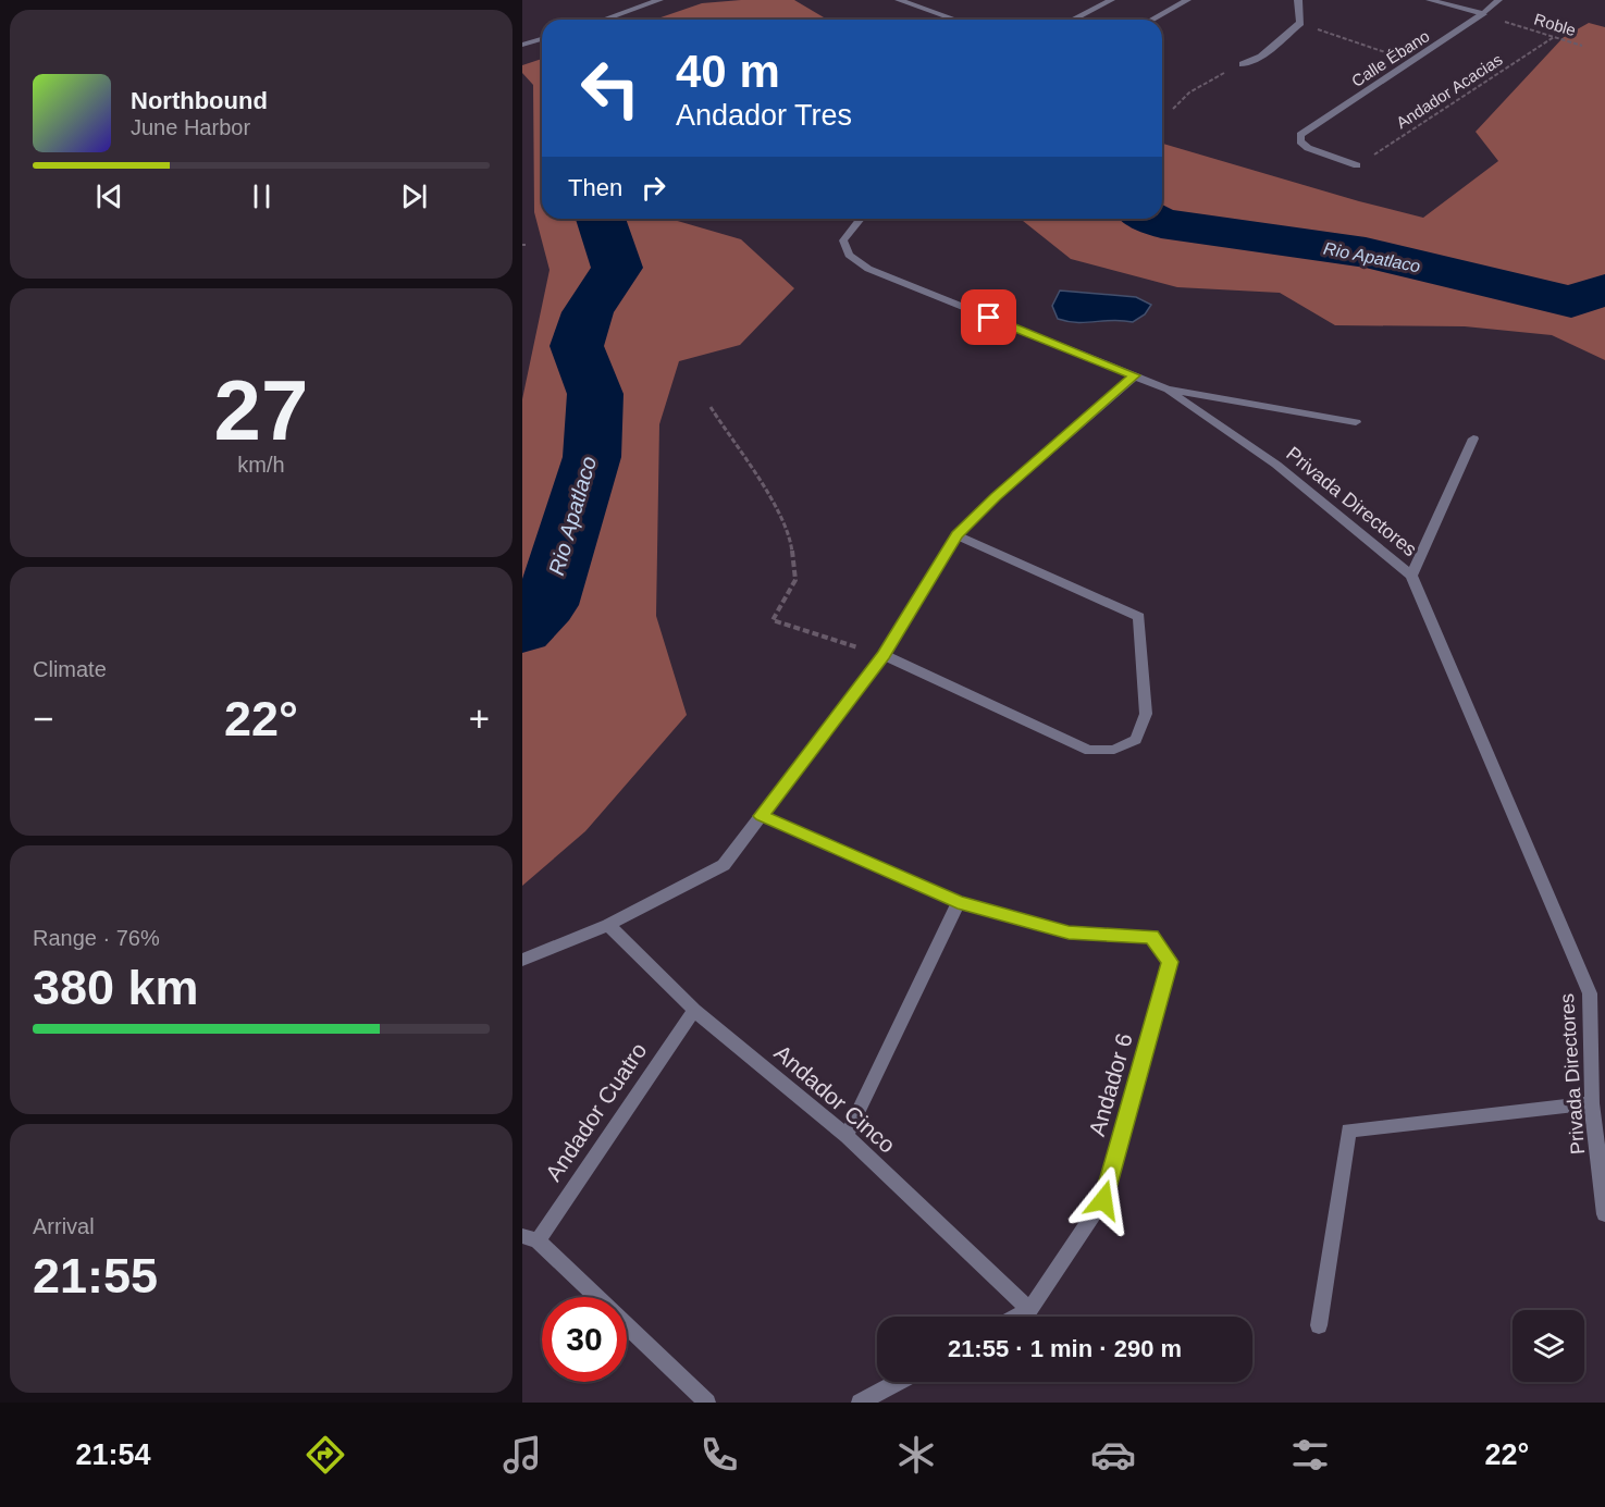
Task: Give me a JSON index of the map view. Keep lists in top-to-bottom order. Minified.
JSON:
{"streets":{"street":["Calle Ébano","Privada Directores","Andador 6","Andador Cinco","Andador Cuatro"],"path":["Roble","Andador Acacias"]},"crossings":[["Roble","Calle Ébano"],["Roble","Andador Acacias"],["Calle Ébano","Andador Acacias"],["Andador 6","Andador Cinco"],["Andador Cinco","Andador Cuatro"]],"water":["Rio Apatlaco"],"page":{"turn":["40 m","Andador Tres"],"song":["Northbound","June Harbor"],"then":"Then","tile":[["27","km/h"],"Climate",["Range · 76%","380 km"],["Arrival","21:55"]],"heat":["−","22°","+"],"limit":"30","trip":"21:55 · 1 min · 290 m","tabs":["21:54","22°"]}}
